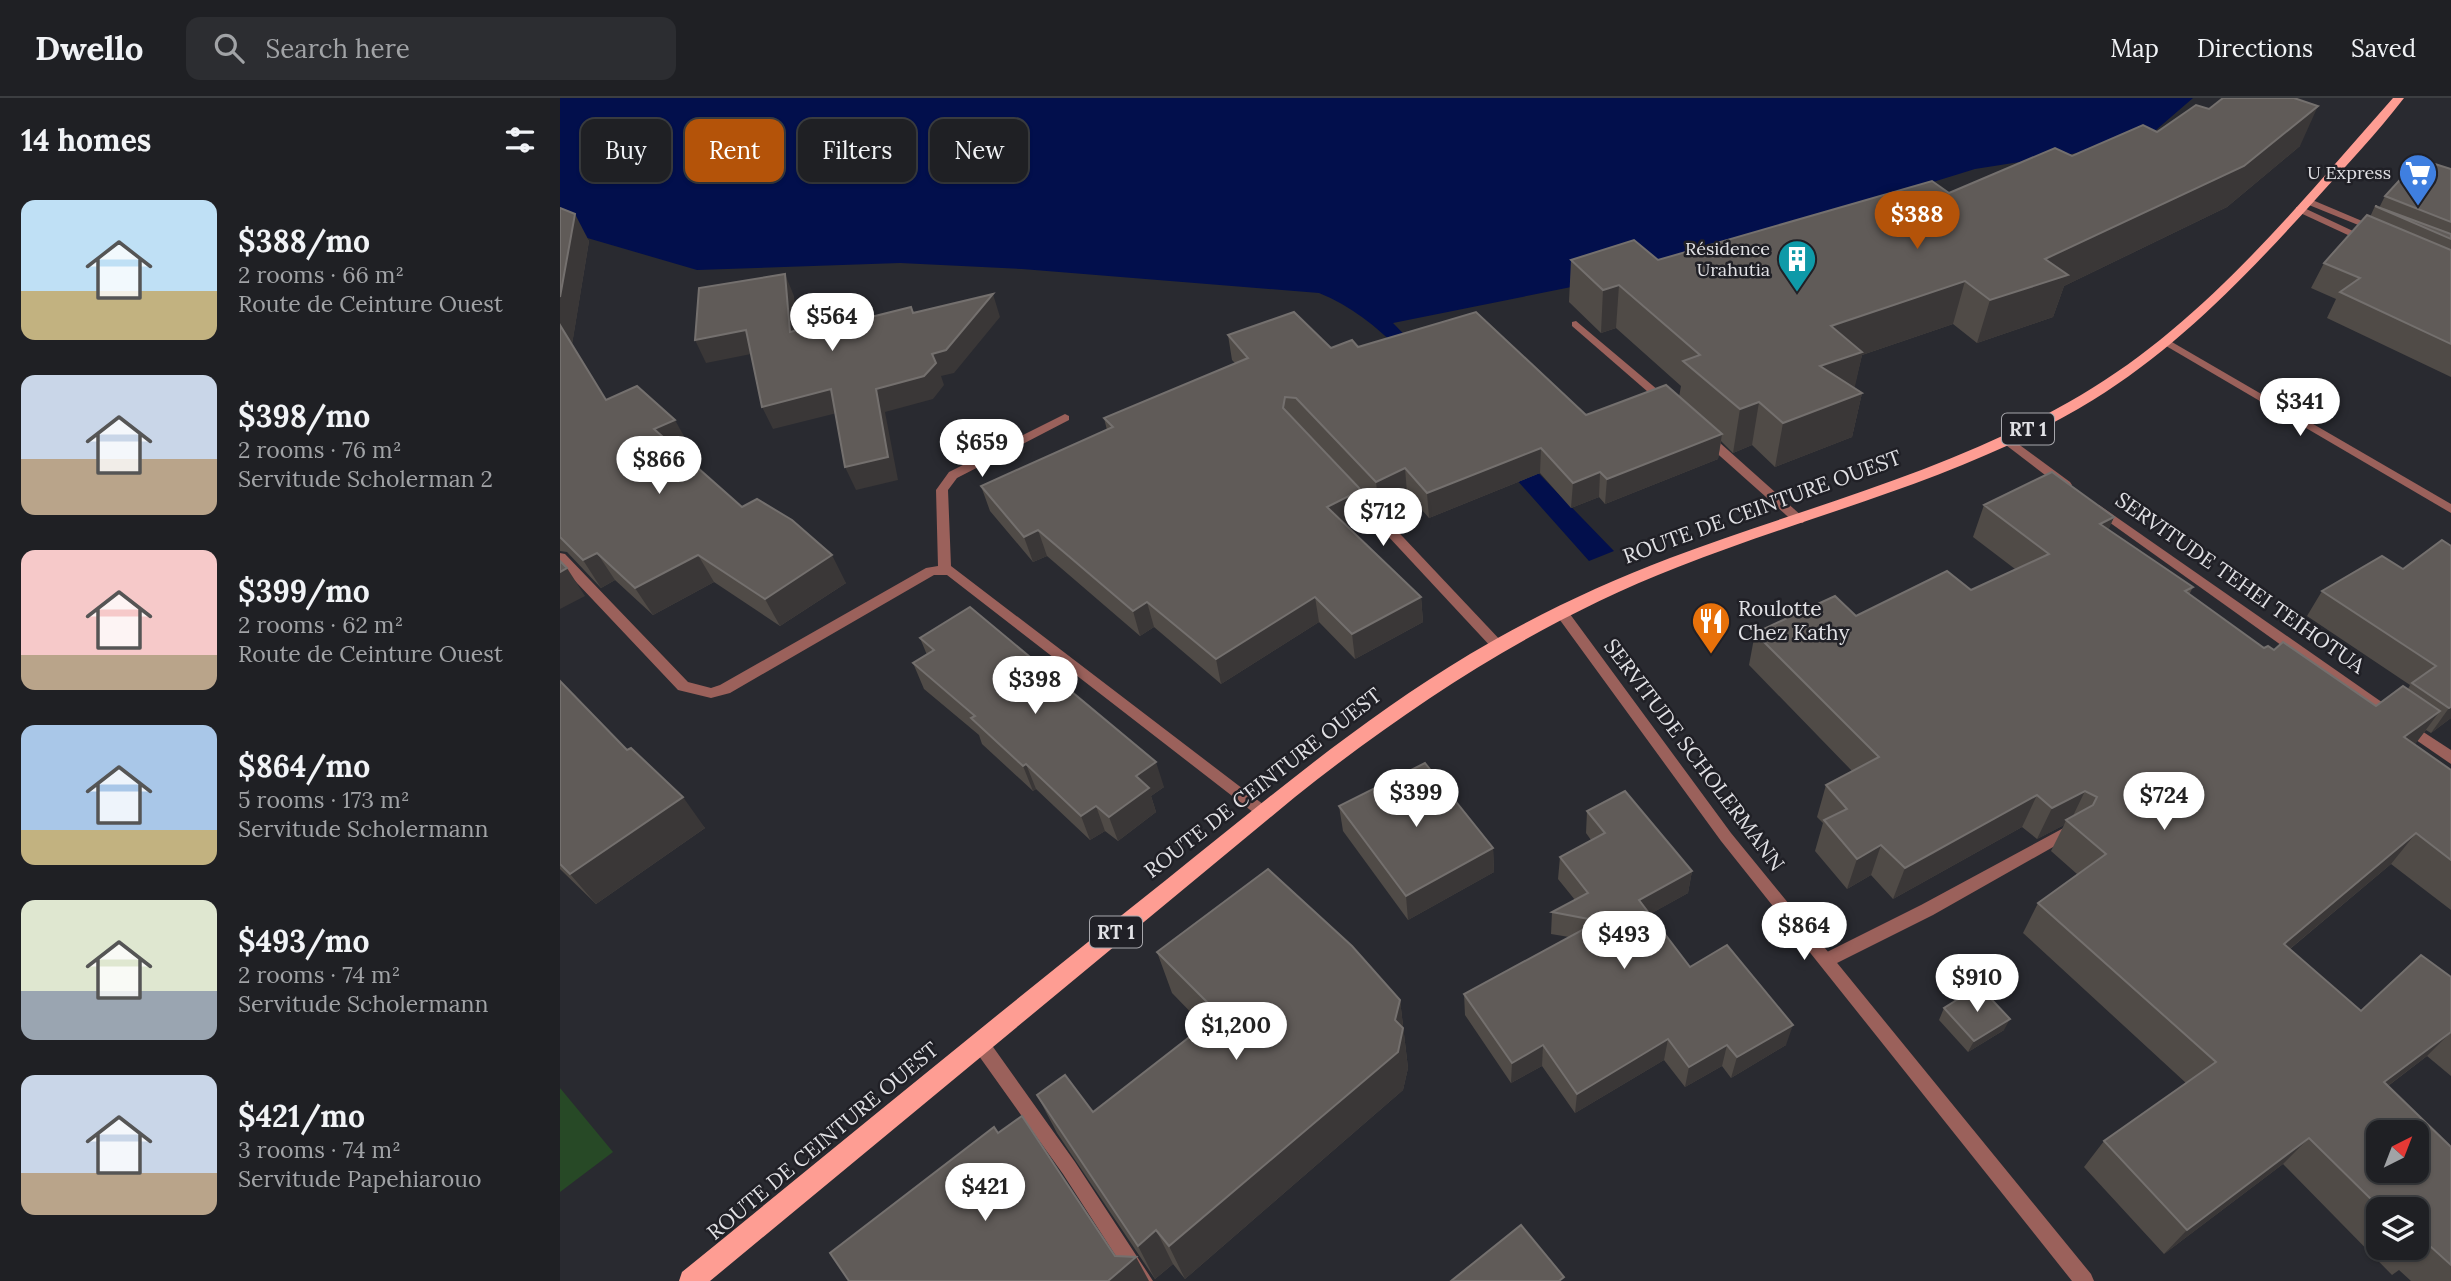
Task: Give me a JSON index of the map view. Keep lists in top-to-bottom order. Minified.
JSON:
{"streets":{"main road":["RT 1","ROUTE DE CEINTURE OUEST"],"street":["SERVITUDE TEHEI TEIHOTUA","SERVITUDE SCHOLERMANN"]},"crossings":[["ROUTE DE CEINTURE OUEST","SERVITUDE TEHEI TEIHOTUA"],["ROUTE DE CEINTURE OUEST","SERVITUDE SCHOLERMANN"]],"places":{"supermarket":["U Express"],"building":["Résidence Urahutia"],"restaurant":["Roulotte Chez Kathy"]},"north":"top right","page":{"header":"Dwello","search":"Search here","nav":["Map","Directions","Saved"],"heading":"14 homes","chip":["Buy","Rent","Filters","New"],"list":[{"name":"$388/mo","note":"2 rooms · 66 m² · Route de Ceinture Ouest"},{"name":"$398/mo","note":"2 rooms · 76 m² · Servitude Scholerman 2"},{"name":"$399/mo","note":"2 rooms · 62 m² · Route de Ceinture Ouest"},{"name":"$864/mo","note":"5 rooms · 173 m² · Servitude Scholermann"},{"name":"$493/mo","note":"2 rooms · 74 m² · Servitude Scholermann"},{"name":"$421/mo","note":"3 rooms · 74 m² · Servitude Papehiarouo"}],"price":["$388","$564","$341","$659","$866","$712","$398","$399","$724","$864","$493","$910","$1,200","$421"]}}
